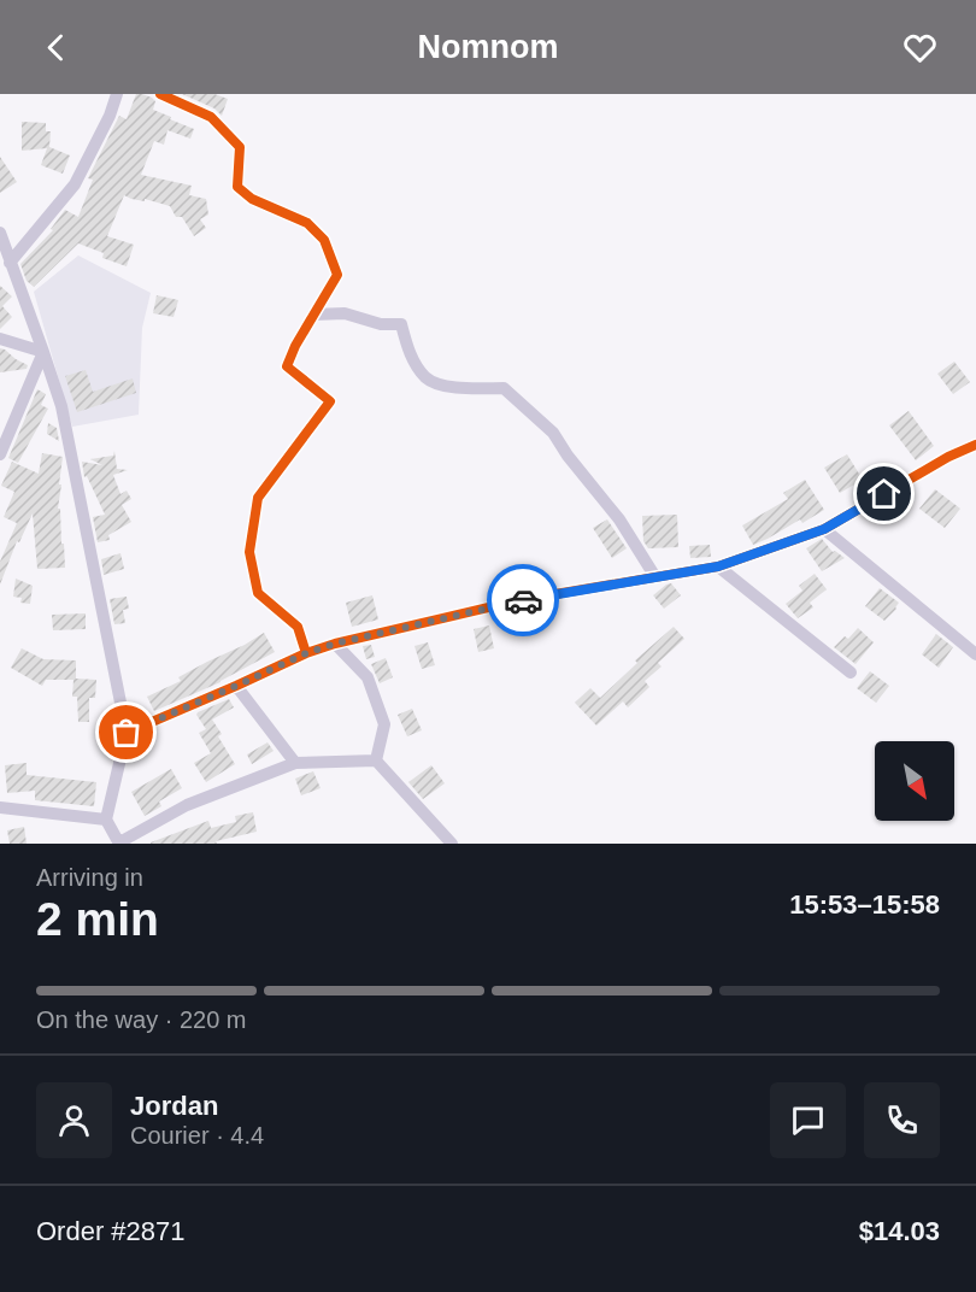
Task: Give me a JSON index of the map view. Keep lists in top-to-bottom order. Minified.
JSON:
{"north":"bottom right","page":{"header":"Nomnom","heading":["2 min","Arriving in","15:53–15:58"],"panel":["Jordan","Courier · 4.4","Order #2871","$14.03"],"bar":"On the way · 220 m"}}
